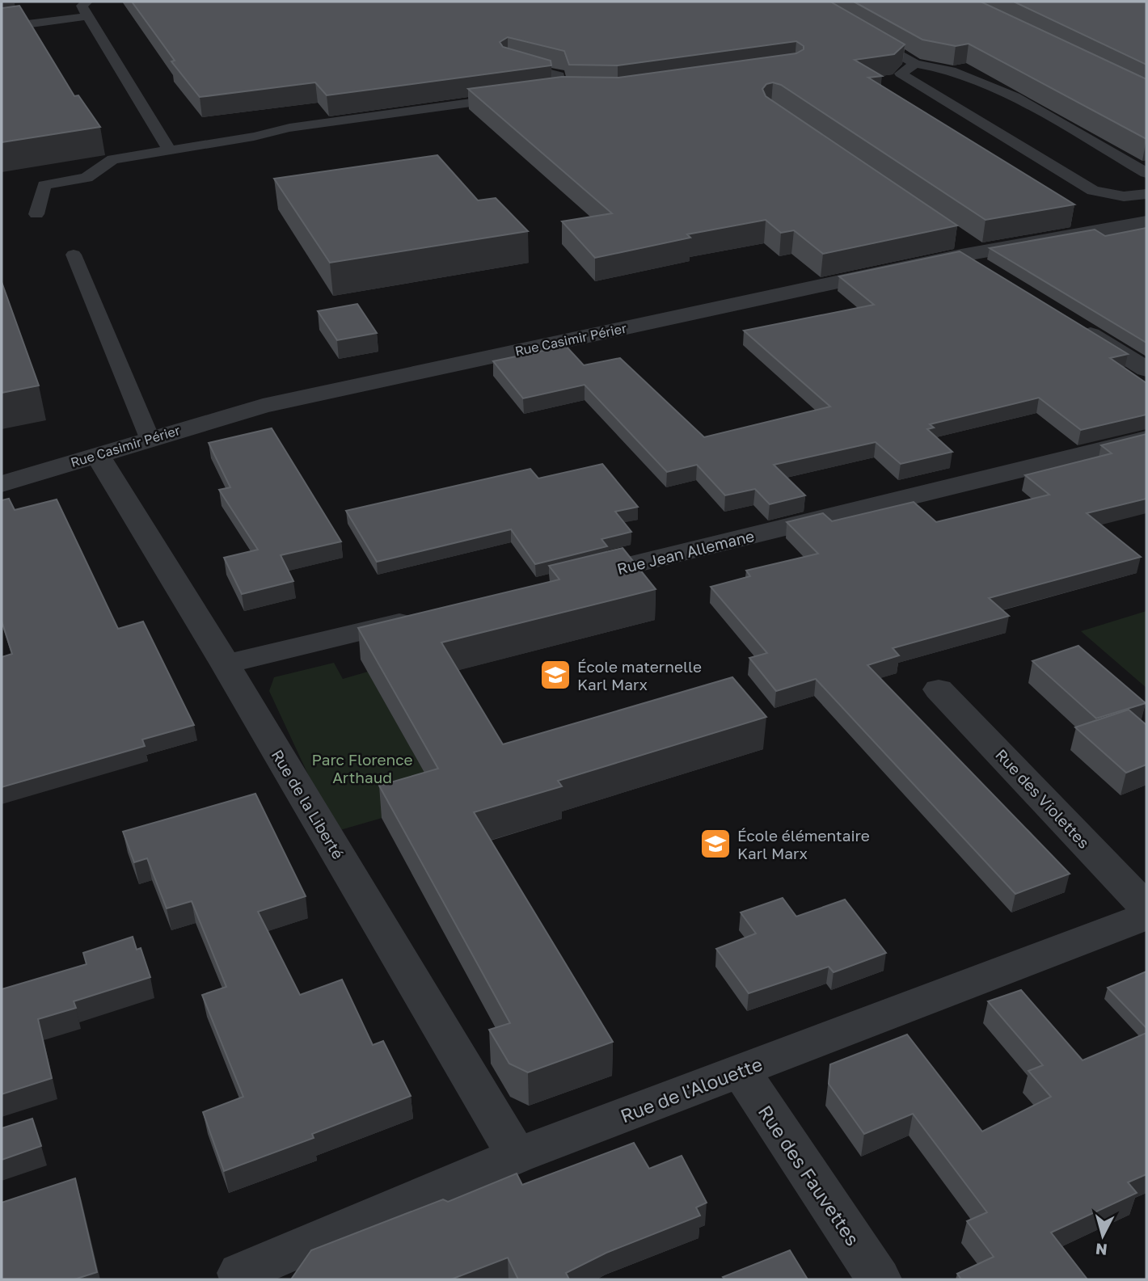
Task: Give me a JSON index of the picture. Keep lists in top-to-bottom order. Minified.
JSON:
{"streets":{"street":["Rue Casimir Périer","Rue Jean Allemane","Rue des Violettes","Rue de la Liberté","Rue de l'Alouette","Rue des Fauvettes"]},"crossings":[["Rue Casimir Périer","Rue de la Liberté"],["Rue de la Liberté","Rue de l'Alouette"],["Rue de l'Alouette","Rue des Fauvettes"]],"parks":["Parc Florence Arthaud"],"places":{"school or university":["École maternelle Karl Marx","École élémentaire Karl Marx"]},"north":"bottom"}
